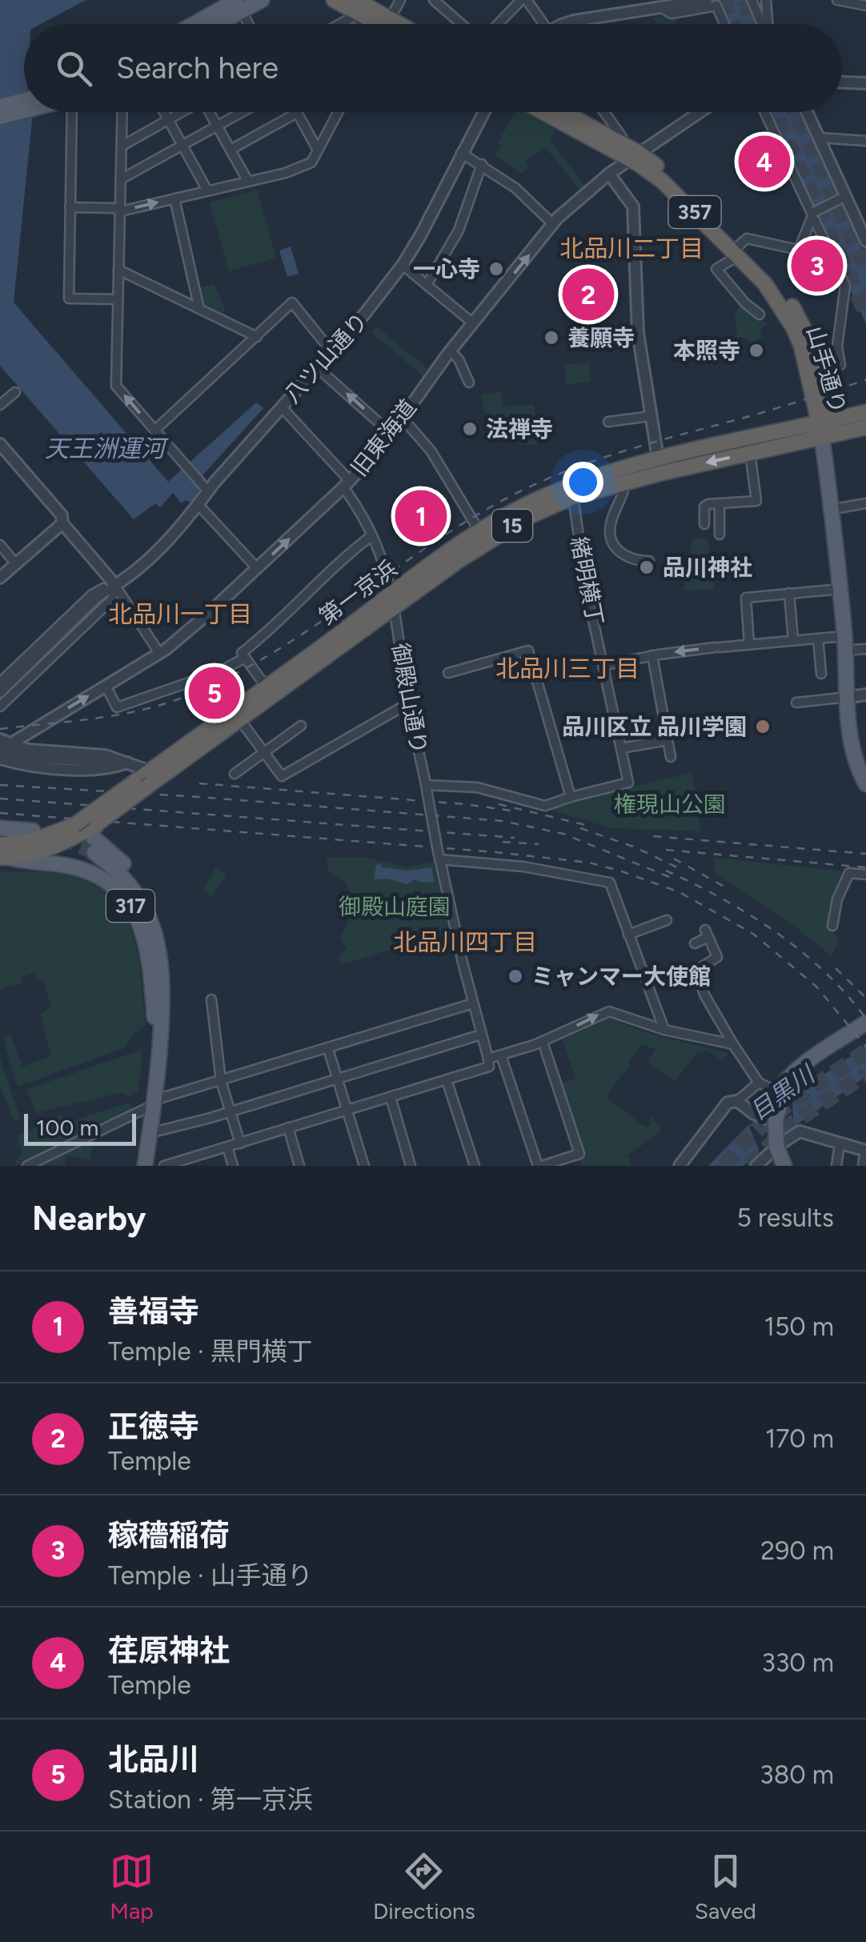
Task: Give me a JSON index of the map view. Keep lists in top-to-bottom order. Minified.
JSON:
{"streets":{"highway":["357","山手通り","15","第一京浜"],"main road":["317"],"street":["八ツ山通り","旧東海道","緒明横丁","御殿山通り"]},"crossings":[["八ツ山通り","御殿山通り"],["山手通り","旧東海道"],["山手通り","第一京浜"],["旧東海道","御殿山通り"],["緒明横丁","第一京浜"],["第一京浜","御殿山通り"],["第一京浜","317"]],"districts":["北品川二丁目","北品川一丁目","北品川三丁目","北品川四丁目"],"water":["天王洲運河","目黒川"],"parks":["権現山公園","御殿山庭園"],"places":["一心寺","養願寺","本照寺","法禅寺","品川神社","品川区立 品川学園","ミャンマー大使館"],"scale_bar":"100 m","page":{"search":"Search here","pins":["4","3","2","1","5"],"scale":"100 m","heading":["Nearby","5 results"],"list":[{"mark":"1","name":"善福寺","note":"Temple · 黒門横丁","value":"150 m"},{"mark":"2","name":"正徳寺","note":"Temple","value":"170 m"},{"mark":"3","name":"稼穡稲荷","note":"Temple · 山手通り","value":"290 m"},{"mark":"4","name":"荏原神社","note":"Temple","value":"330 m"},{"mark":"5","name":"北品川","note":"Station · 第一京浜","value":"380 m"}],"nav":["Map","Directions","Saved"]}}
